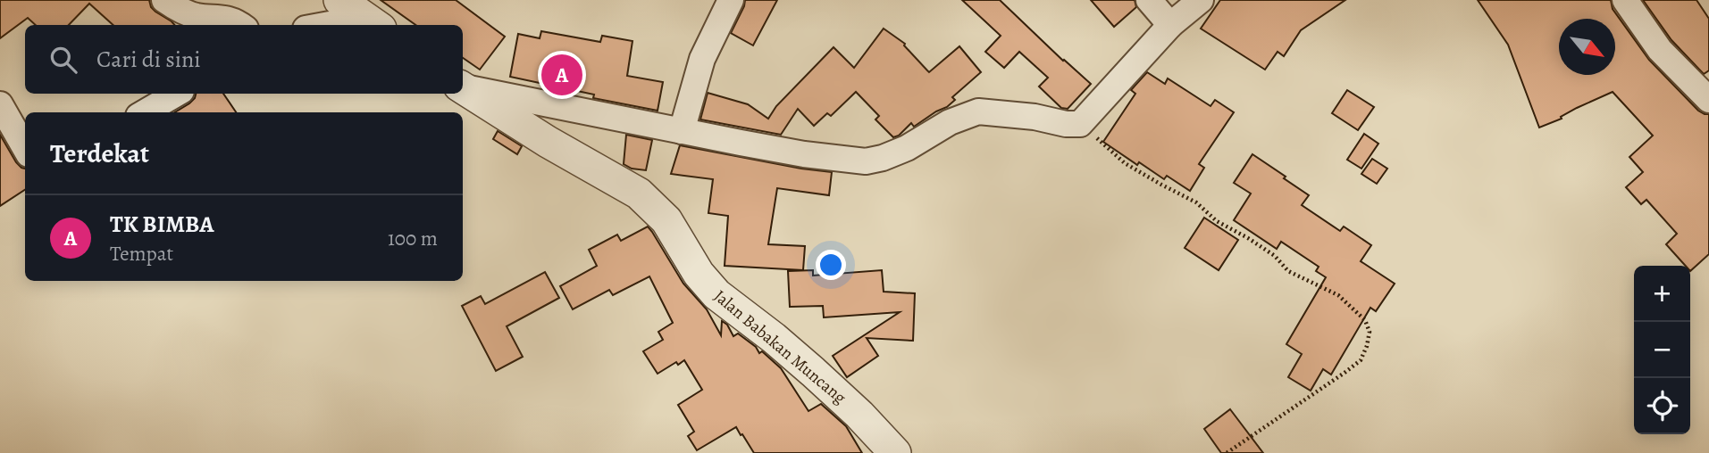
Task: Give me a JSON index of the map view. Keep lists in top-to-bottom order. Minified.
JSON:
{"streets":{"street":["Jalan Babakan Muncang"]},"north":"bottom right","page":{"search":"Cari di sini","pins":"A","heading":"Terdekat","list":[{"mark":"A","name":"TK BIMBA","note":"Tempat","value":"100 m"}],"map_buttons":["+","−"]}}
